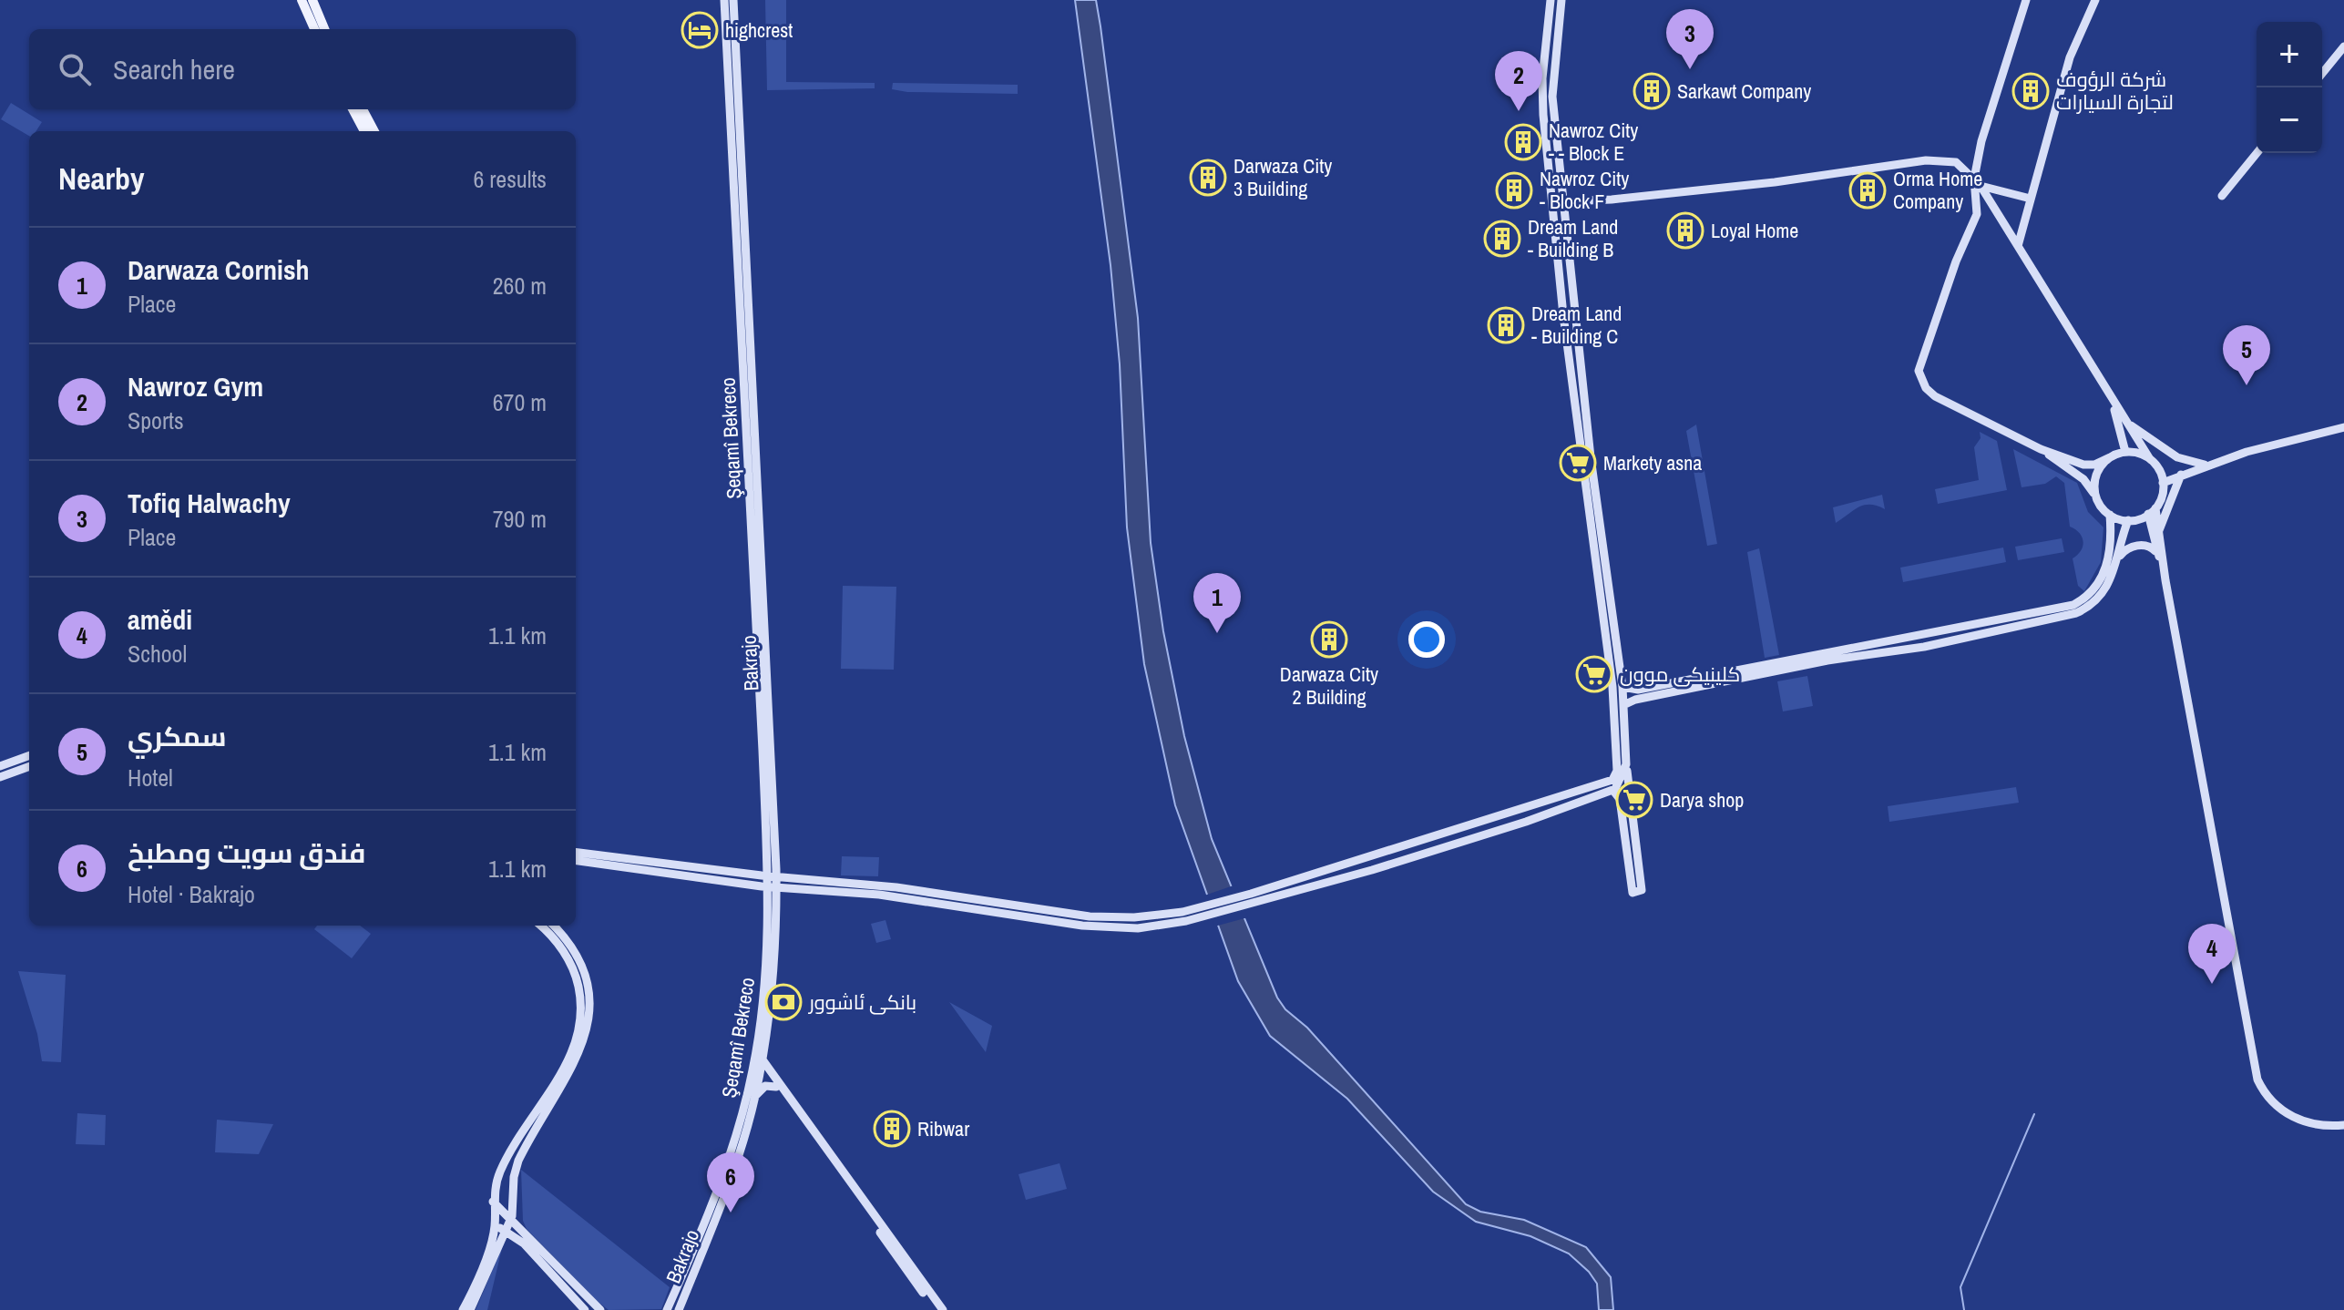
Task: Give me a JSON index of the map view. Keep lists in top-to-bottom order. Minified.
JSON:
{"streets":{"main road":["Şeqamî Bekreco","Bakrajo"]},"crossings":[["Şeqamî Bekreco","Bakrajo"]],"places":{"hotel":["highcrest"],"building":["Sarkawt Company","شركة الرؤوف لتجارة السيارات","Nawroz City - - Block E","Darwaza City 3 Building","Nawroz City - Block F","Orma Home Company","Loyal Home","Dream Land - Building B","Dream Land - Building C","Darwaza City 2 Building","Ribwar"],"supermarket":["Markety asna","کلینیکی موون","Darya shop"],"bank":["بانکی ئاشوور"]},"page":{"pins":["3","2","5","1","4","6"],"map_buttons":["+","−"],"search":"Search here","heading":["Nearby","6 results"],"list":[{"mark":"1","name":"Darwaza Cornish","note":"Place","value":"260 m"},{"mark":"2","name":"Nawroz Gym","note":"Sports","value":"670 m"},{"mark":"3","name":"Tofiq Halwachy","note":"Place","value":"790 m"},{"mark":"4","name":"amědi","note":"School","value":"1.1 km"},{"mark":"5","name":"سمكري","note":"Hotel","value":"1.1 km"},{"mark":"6","name":"فندق سويت ومطبخ","note":"Hotel · Bakrajo","value":"1.1 km"}]}}
